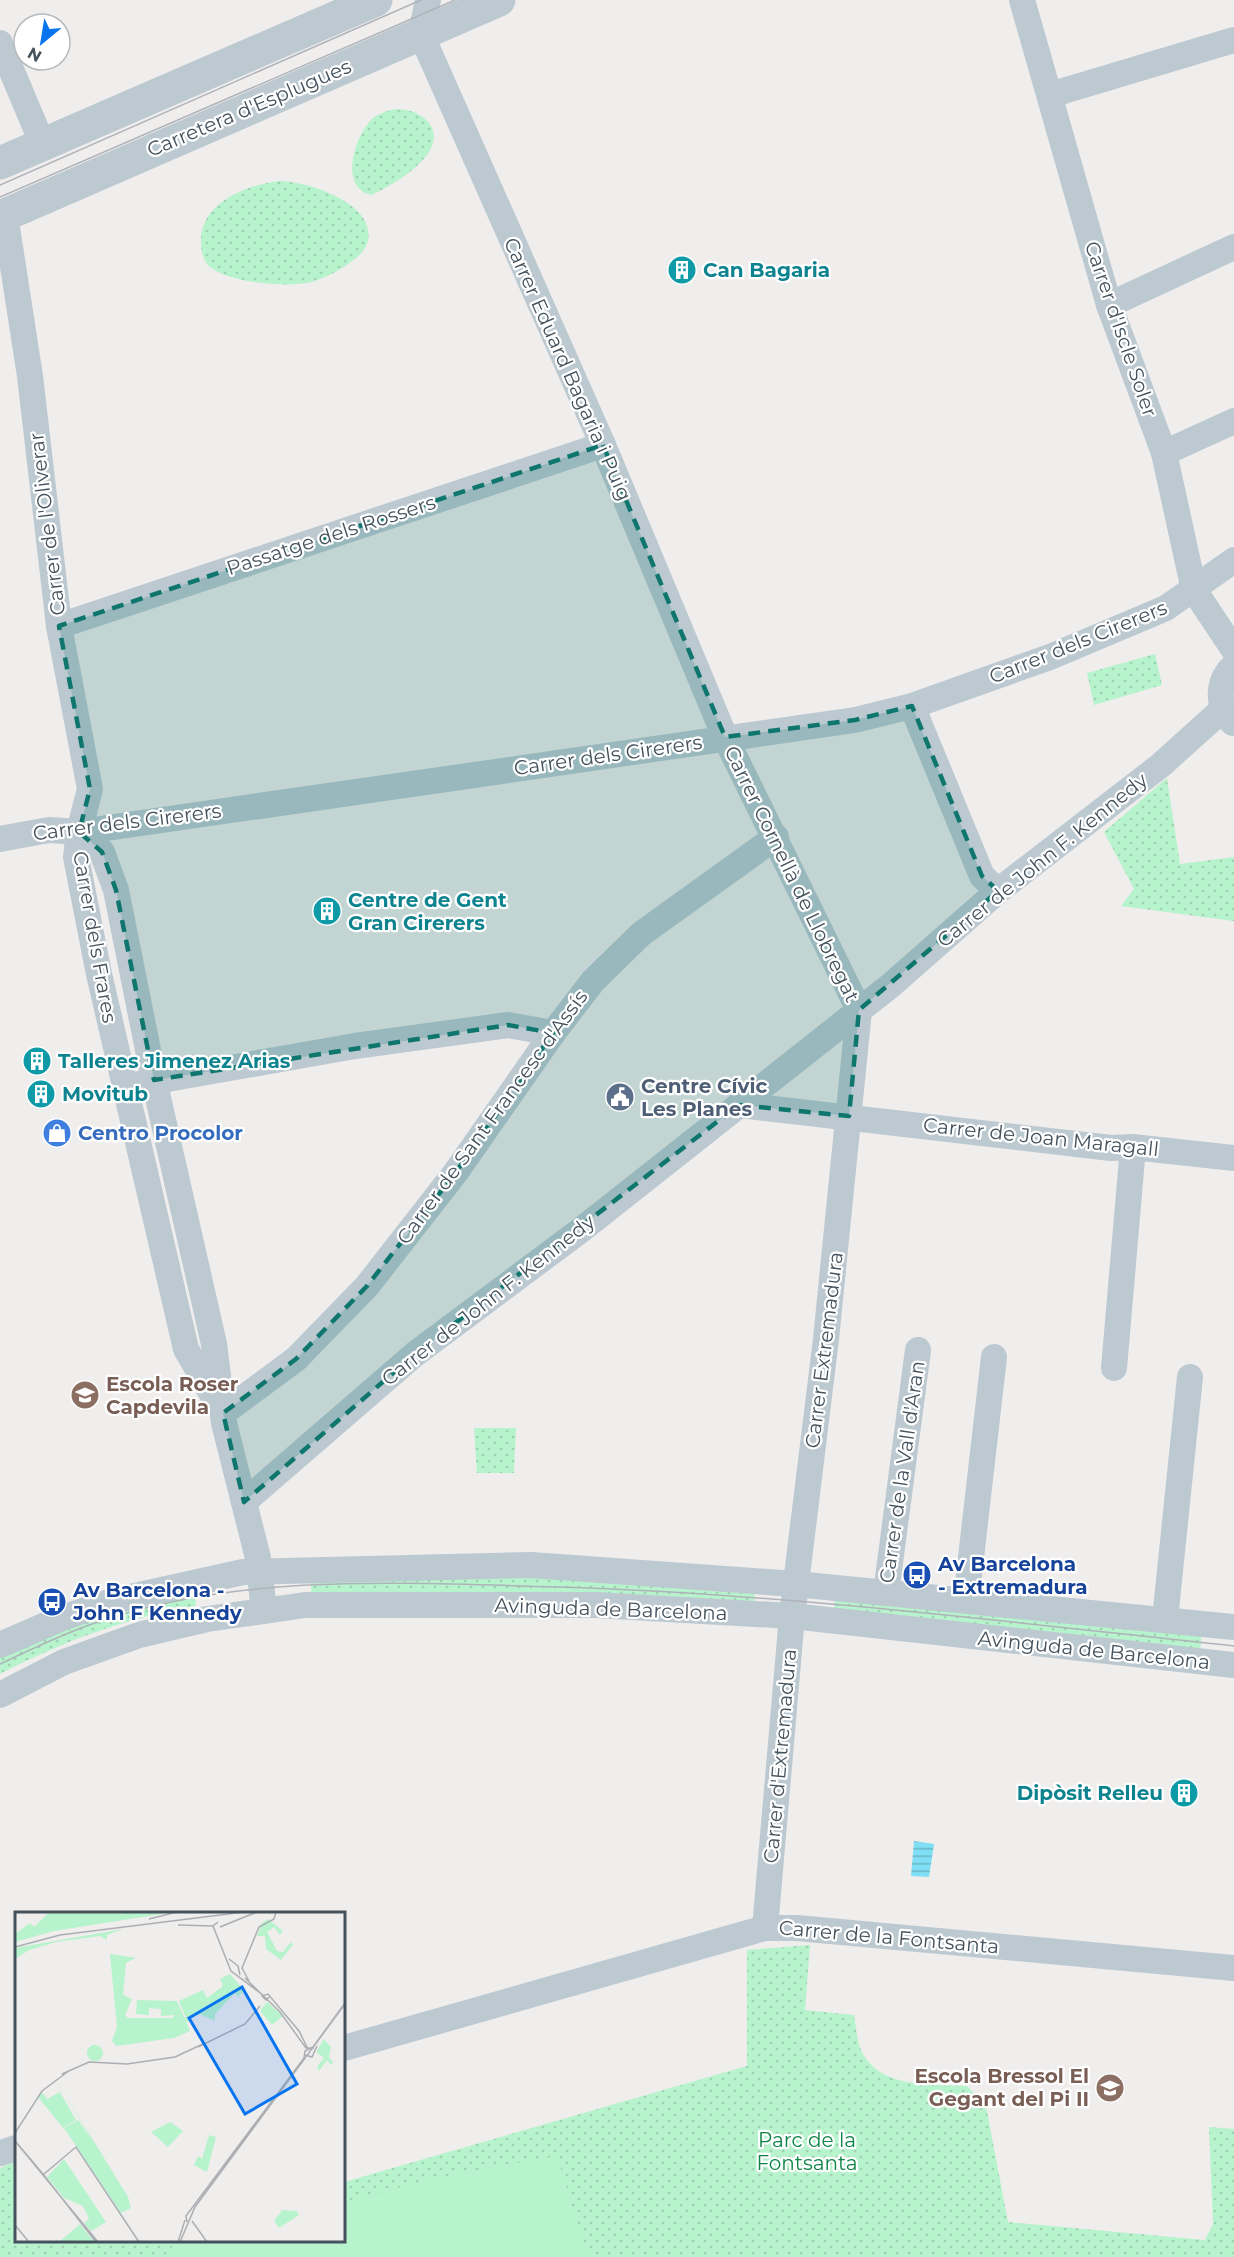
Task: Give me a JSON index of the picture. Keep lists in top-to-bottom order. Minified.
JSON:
{"streets":{"street":["Carretera d'Esplugues","Carrer d'Iscle Soler","Carrer Eduard Bagaria i Puig","Carrer de l'Oliverar","Passatge dels Rossers","Carrer dels Cirerers","Carrer de John F. Kennedy","Carrer Cornellà de Llobregat","Carrer dels Frares","Carrer de Sant Francesc d'Assís","Carrer de Joan Maragall","Carrer Extremadura","Carrer de la Vall d'Aran","Avinguda de Barcelona","Carrer d'Extremadura","Carrer de la Fontsanta"]},"crossings":[["Carretera d'Esplugues","Carrer Eduard Bagaria i Puig"],["Carretera d'Esplugues","Carrer de l'Oliverar"],["Carrer d'Iscle Soler","Carrer dels Cirerers"],["Carrer Eduard Bagaria i Puig","Passatge dels Rossers"],["Carrer Eduard Bagaria i Puig","Carrer dels Cirerers"],["Carrer Eduard Bagaria i Puig","Carrer Cornellà de Llobregat"],["Carrer de l'Oliverar","Passatge dels Rossers"],["Carrer de l'Oliverar","Carrer dels Cirerers"],["Carrer de l'Oliverar","Carrer dels Frares"],["Carrer dels Cirerers","Carrer Cornellà de Llobregat"],["Carrer dels Cirerers","Carrer dels Frares"],["Carrer de John F. Kennedy","Carrer Cornellà de Llobregat"],["Carrer de John F. Kennedy","Carrer dels Frares"],["Carrer de John F. Kennedy","Carrer de Joan Maragall"],["Carrer de John F. Kennedy","Carrer Extremadura"],["Carrer Cornellà de Llobregat","Carrer de Sant Francesc d'Assís"],["Carrer Cornellà de Llobregat","Carrer Extremadura"],["Carrer dels Frares","Carrer de Sant Francesc d'Assís"],["Carrer dels Frares","Avinguda de Barcelona"],["Carrer de Joan Maragall","Carrer Extremadura"],["Carrer Extremadura","Avinguda de Barcelona"],["Carrer Extremadura","Carrer d'Extremadura"],["Carrer de la Vall d'Aran","Avinguda de Barcelona"],["Avinguda de Barcelona","Carrer d'Extremadura"],["Carrer d'Extremadura","Carrer de la Fontsanta"]],"parks":["Parc de la Fontsanta"],"places":{"building":["Can Bagaria","Centre de Gent Gran Cirerers","Talleres Jimenez Arias","Movitub","Dipòsit Relleu"],"public building":["Centre Cívic Les Planes"],"shop":["Centro Procolor"],"school or university":["Escola Roser Capdevila","Escola Bressol El Gegant del Pi II"],"bus stop":["Av Barcelona - Extremadura","Av Barcelona - John F Kennedy"]},"north":"bottom left"}
